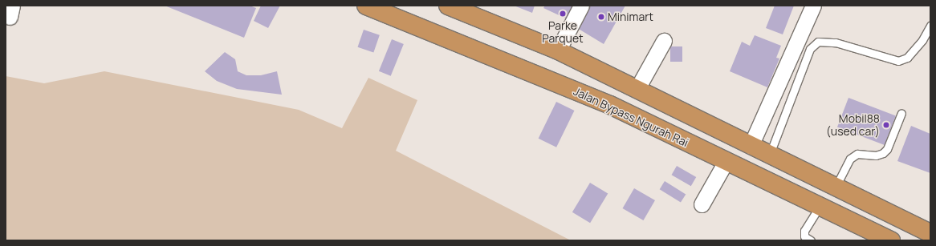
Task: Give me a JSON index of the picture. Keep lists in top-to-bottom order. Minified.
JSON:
{"streets":{"highway":["Jalan Bypass Ngurah Rai"]},"places":["Parke Parquet","Minimart","Mobil88 (used car)"]}
